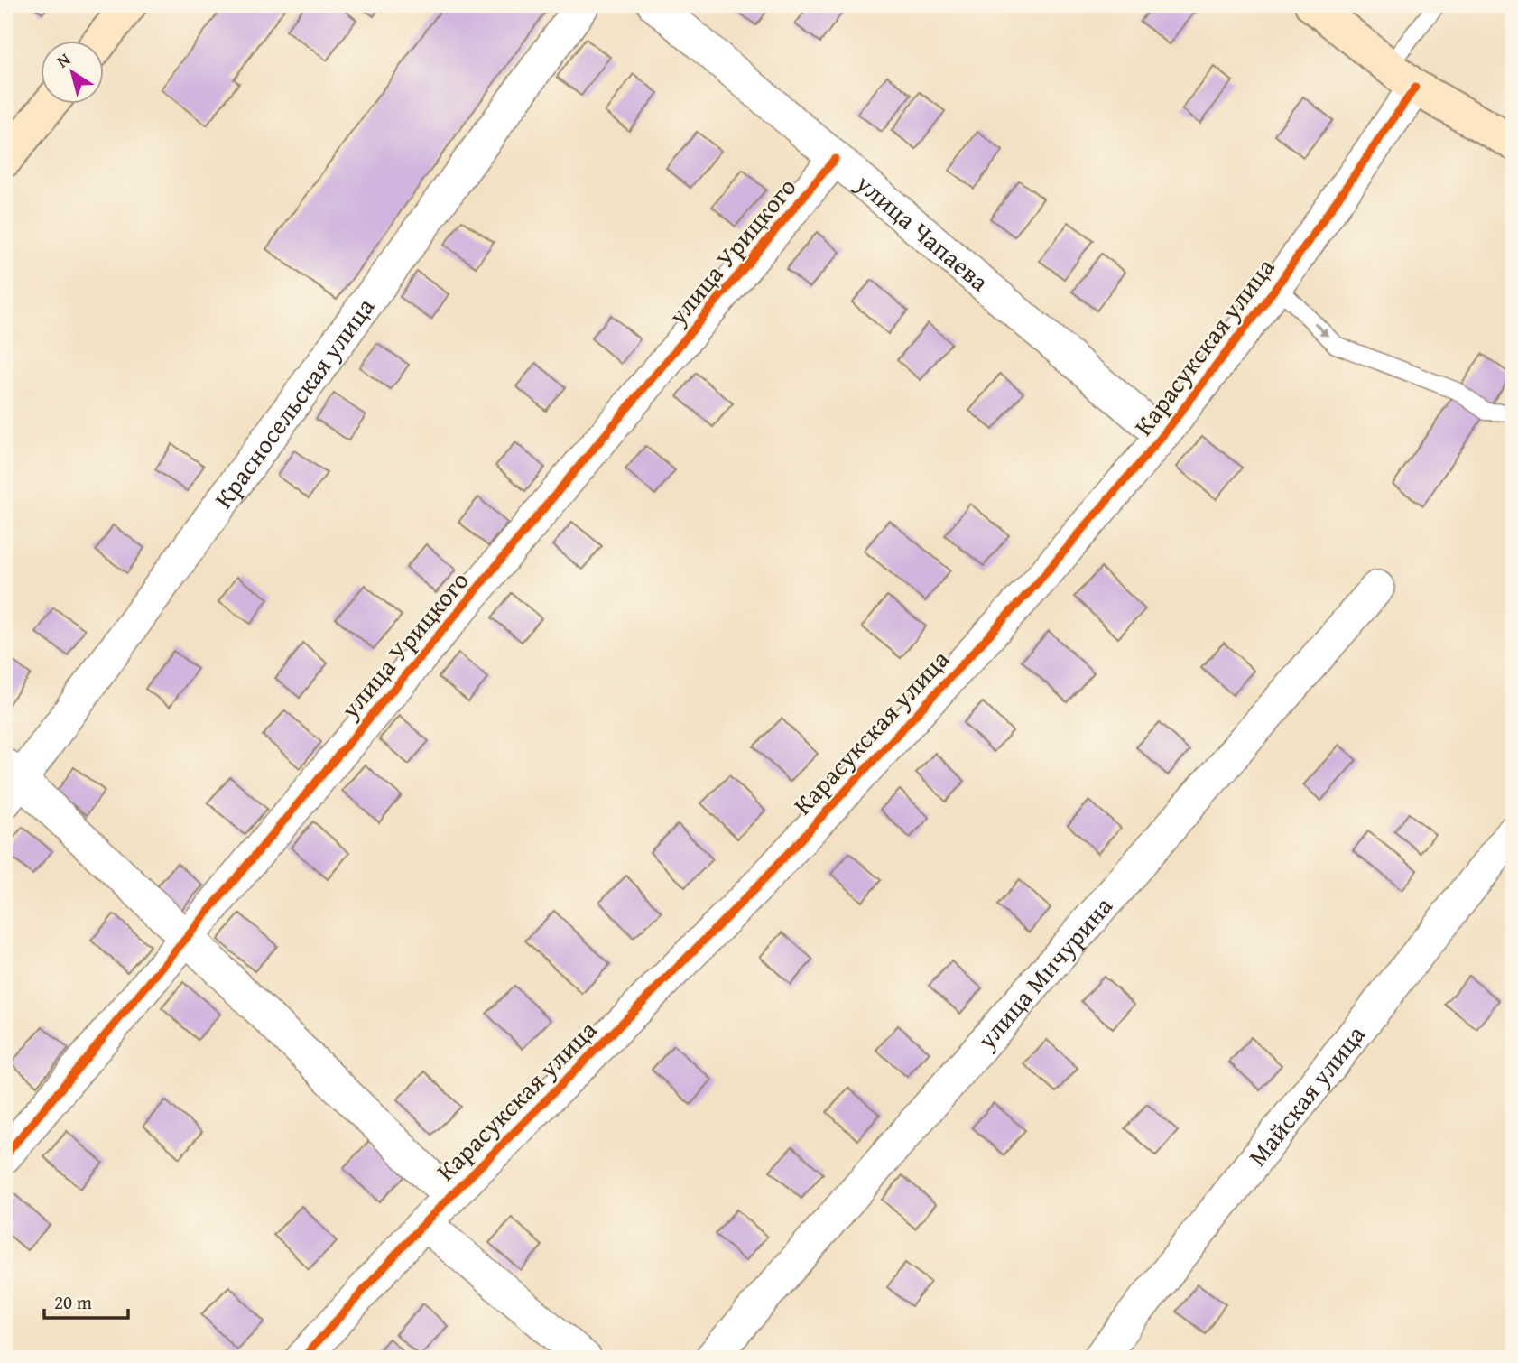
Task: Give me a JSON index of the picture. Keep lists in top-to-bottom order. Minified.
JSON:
{"streets":{"street":["улица Чапаева","улица Урицкого","Карасукская улица","Красносельская улица","улица Мичурина","Майская улица"]},"crossings":[["улица Чапаева","улица Урицкого"],["улица Чапаева","Карасукская улица"]],"scale_bar":"20 m","north":"top left"}
